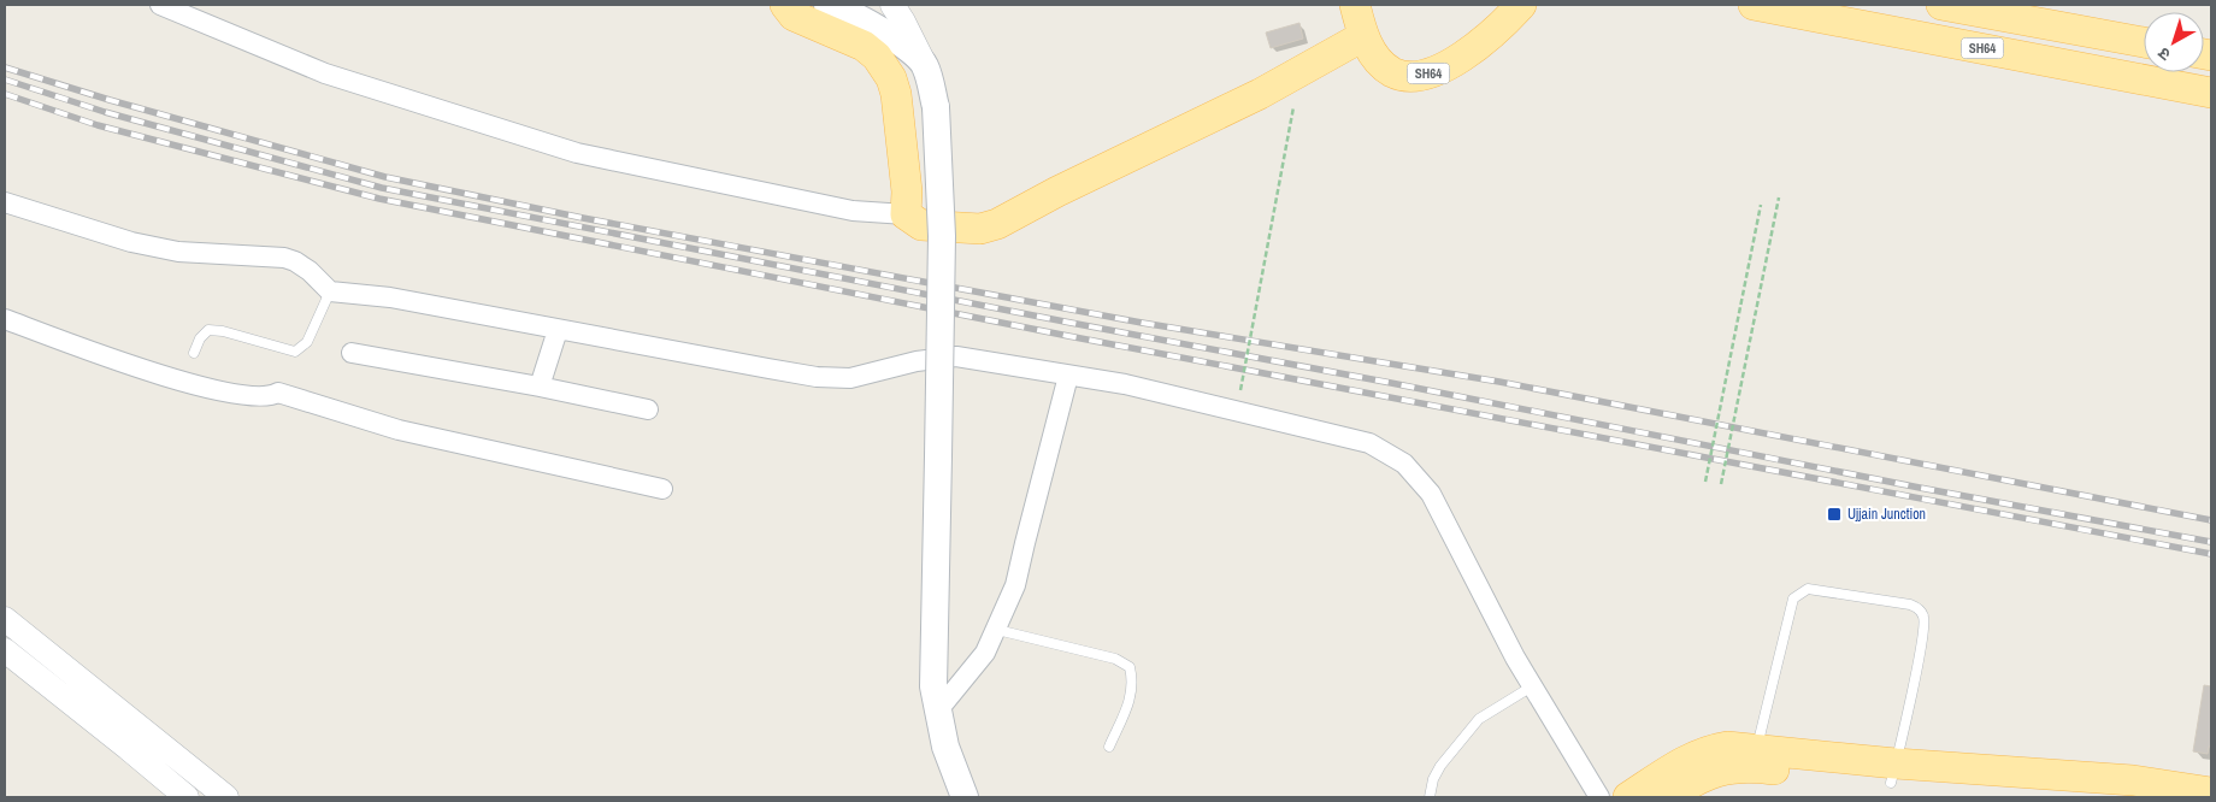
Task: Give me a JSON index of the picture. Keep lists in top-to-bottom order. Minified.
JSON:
{"streets":{"main road":["SH64"]},"places":{"transit":["Ujjain Junction"]},"north":"bottom left"}
